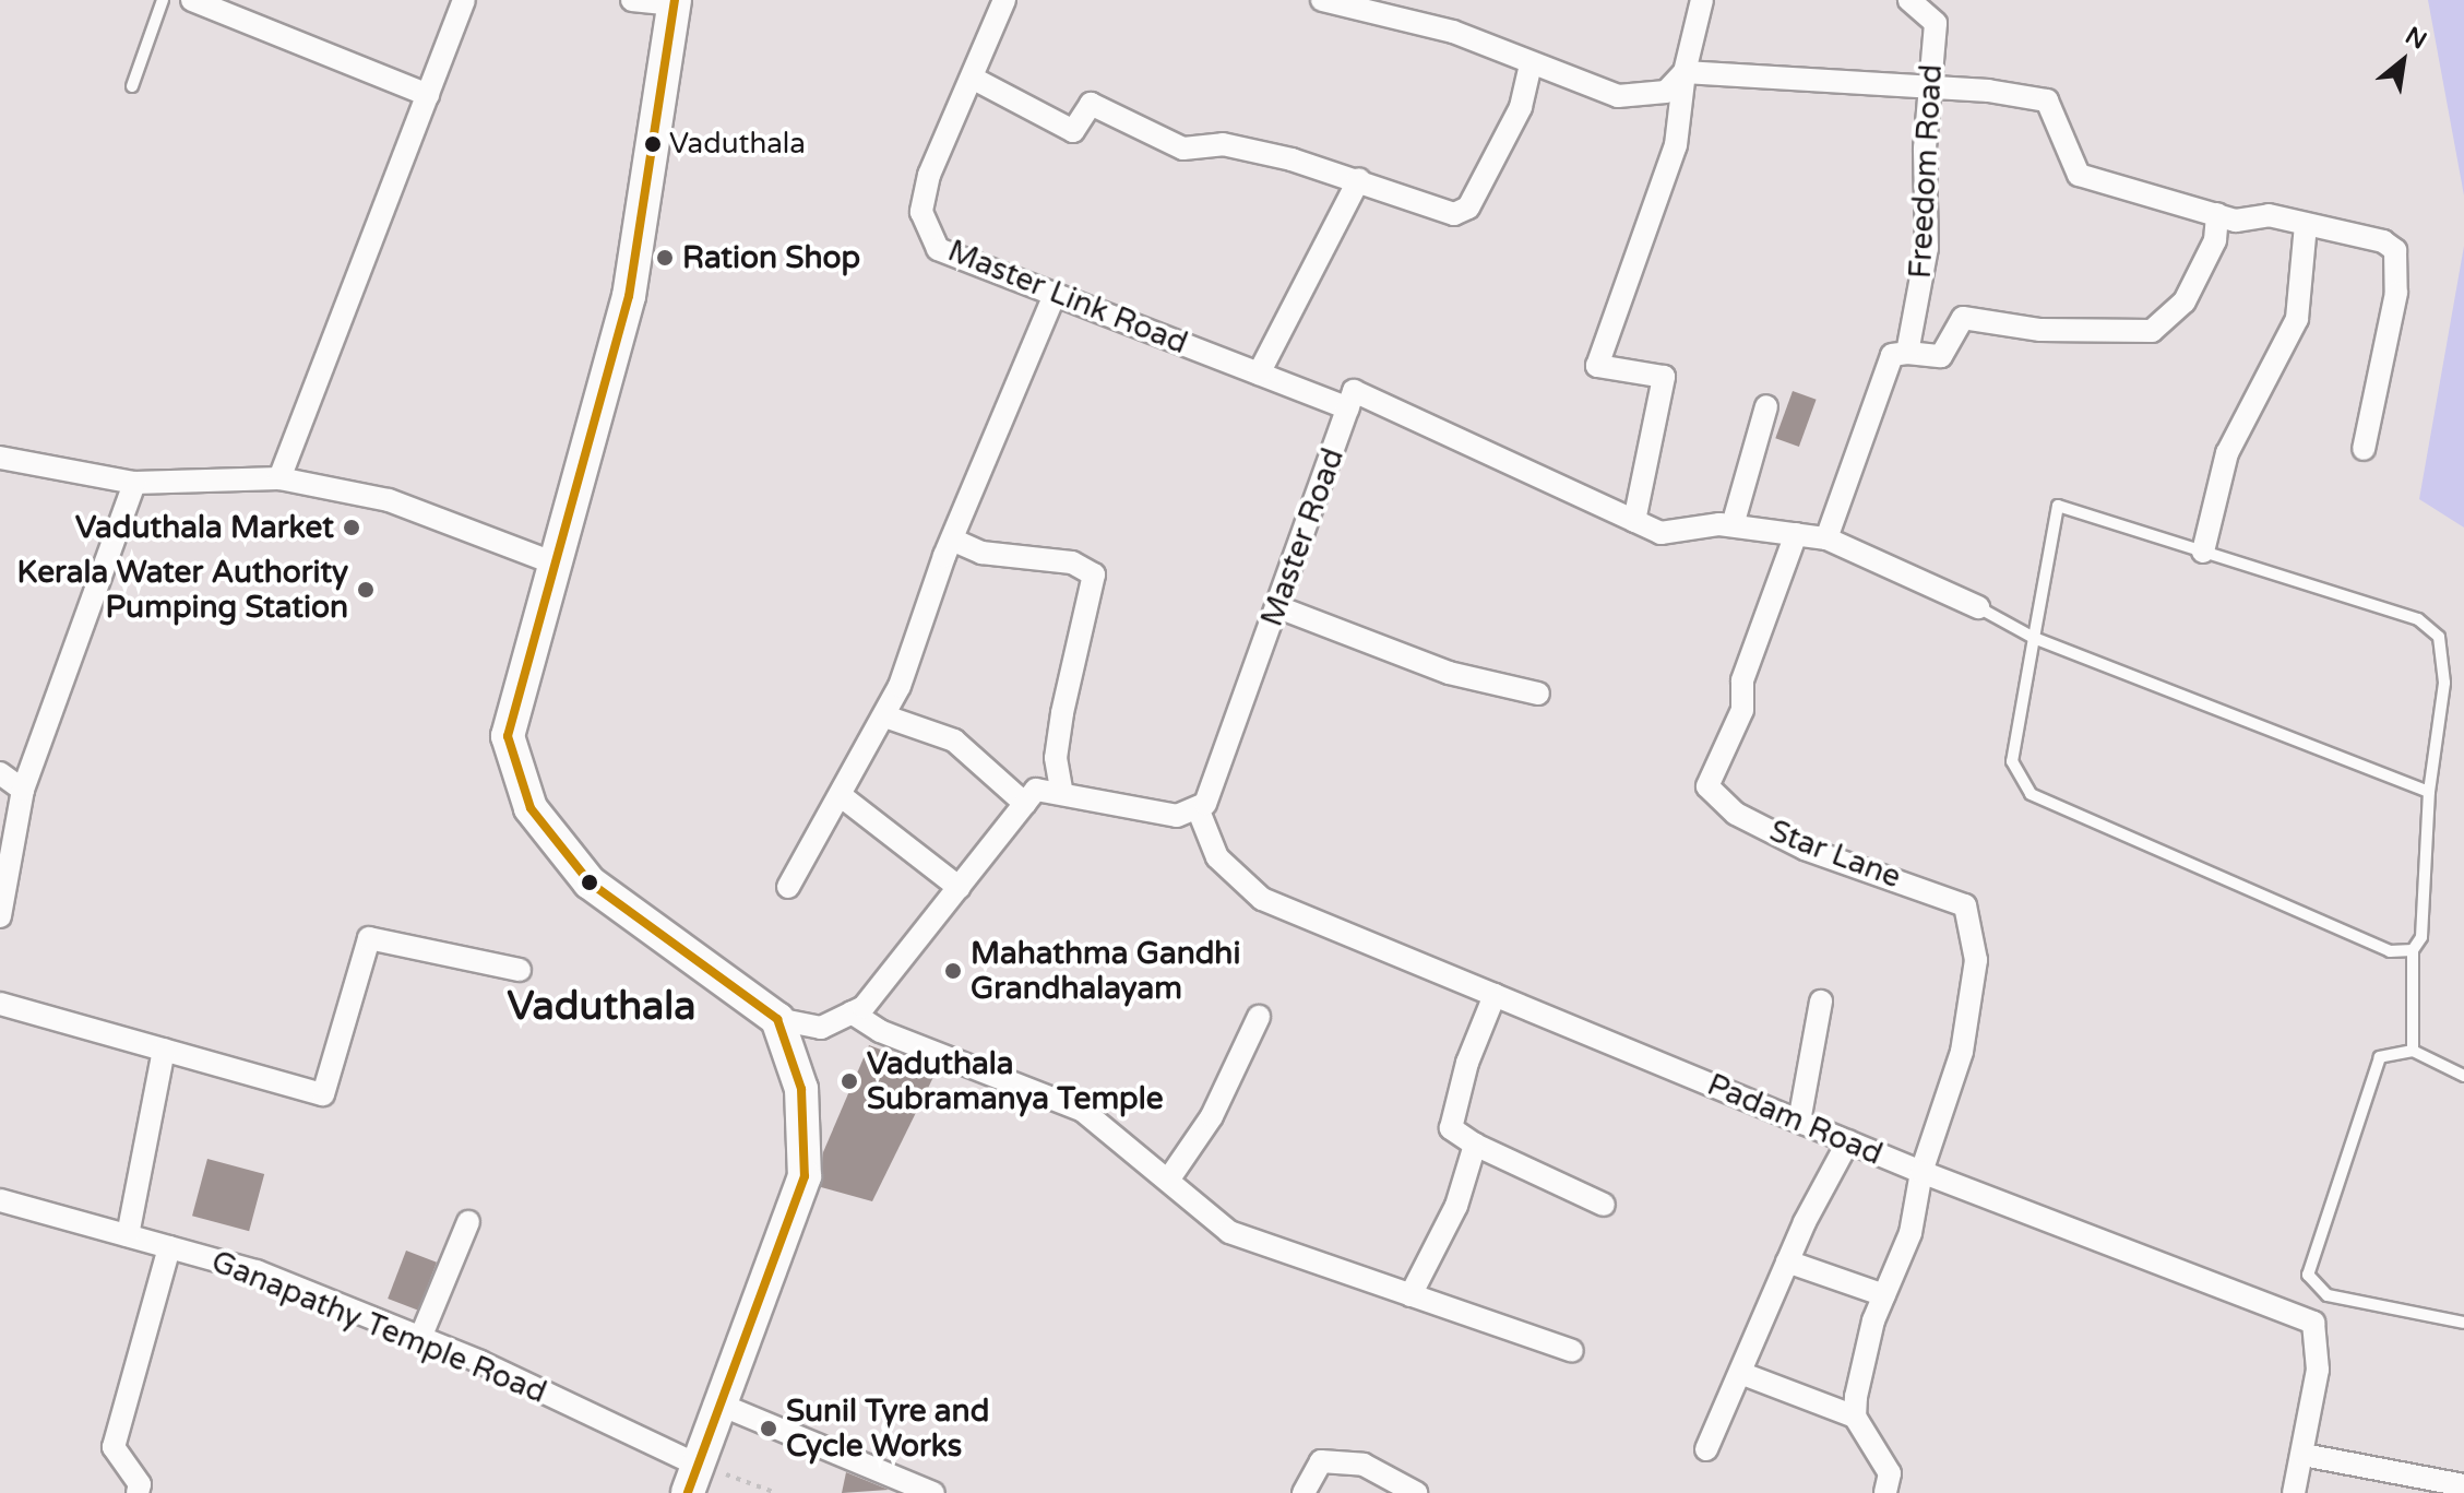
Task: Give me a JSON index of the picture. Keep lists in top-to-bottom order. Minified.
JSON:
{"streets":{"street":["Freedom Road","Master Link Road","Master Road","Star Lane","Padam Road","Ganapathy Temple Road"]},"crossings":[["Master Link Road","Master Road"],["Master Road","Star Lane"],["Master Road","Padam Road"],["Star Lane","Padam Road"]],"districts":["Vaduthala"],"places":["Vaduthala","Ration Shop","Vaduthala Market","Kerala Water Authority Pumping Station","Mahathma Gandhi Grandhalayam","Vaduthala Subramanya Temple","Sunil Tyre and Cycle Works"],"north":"top right"}
